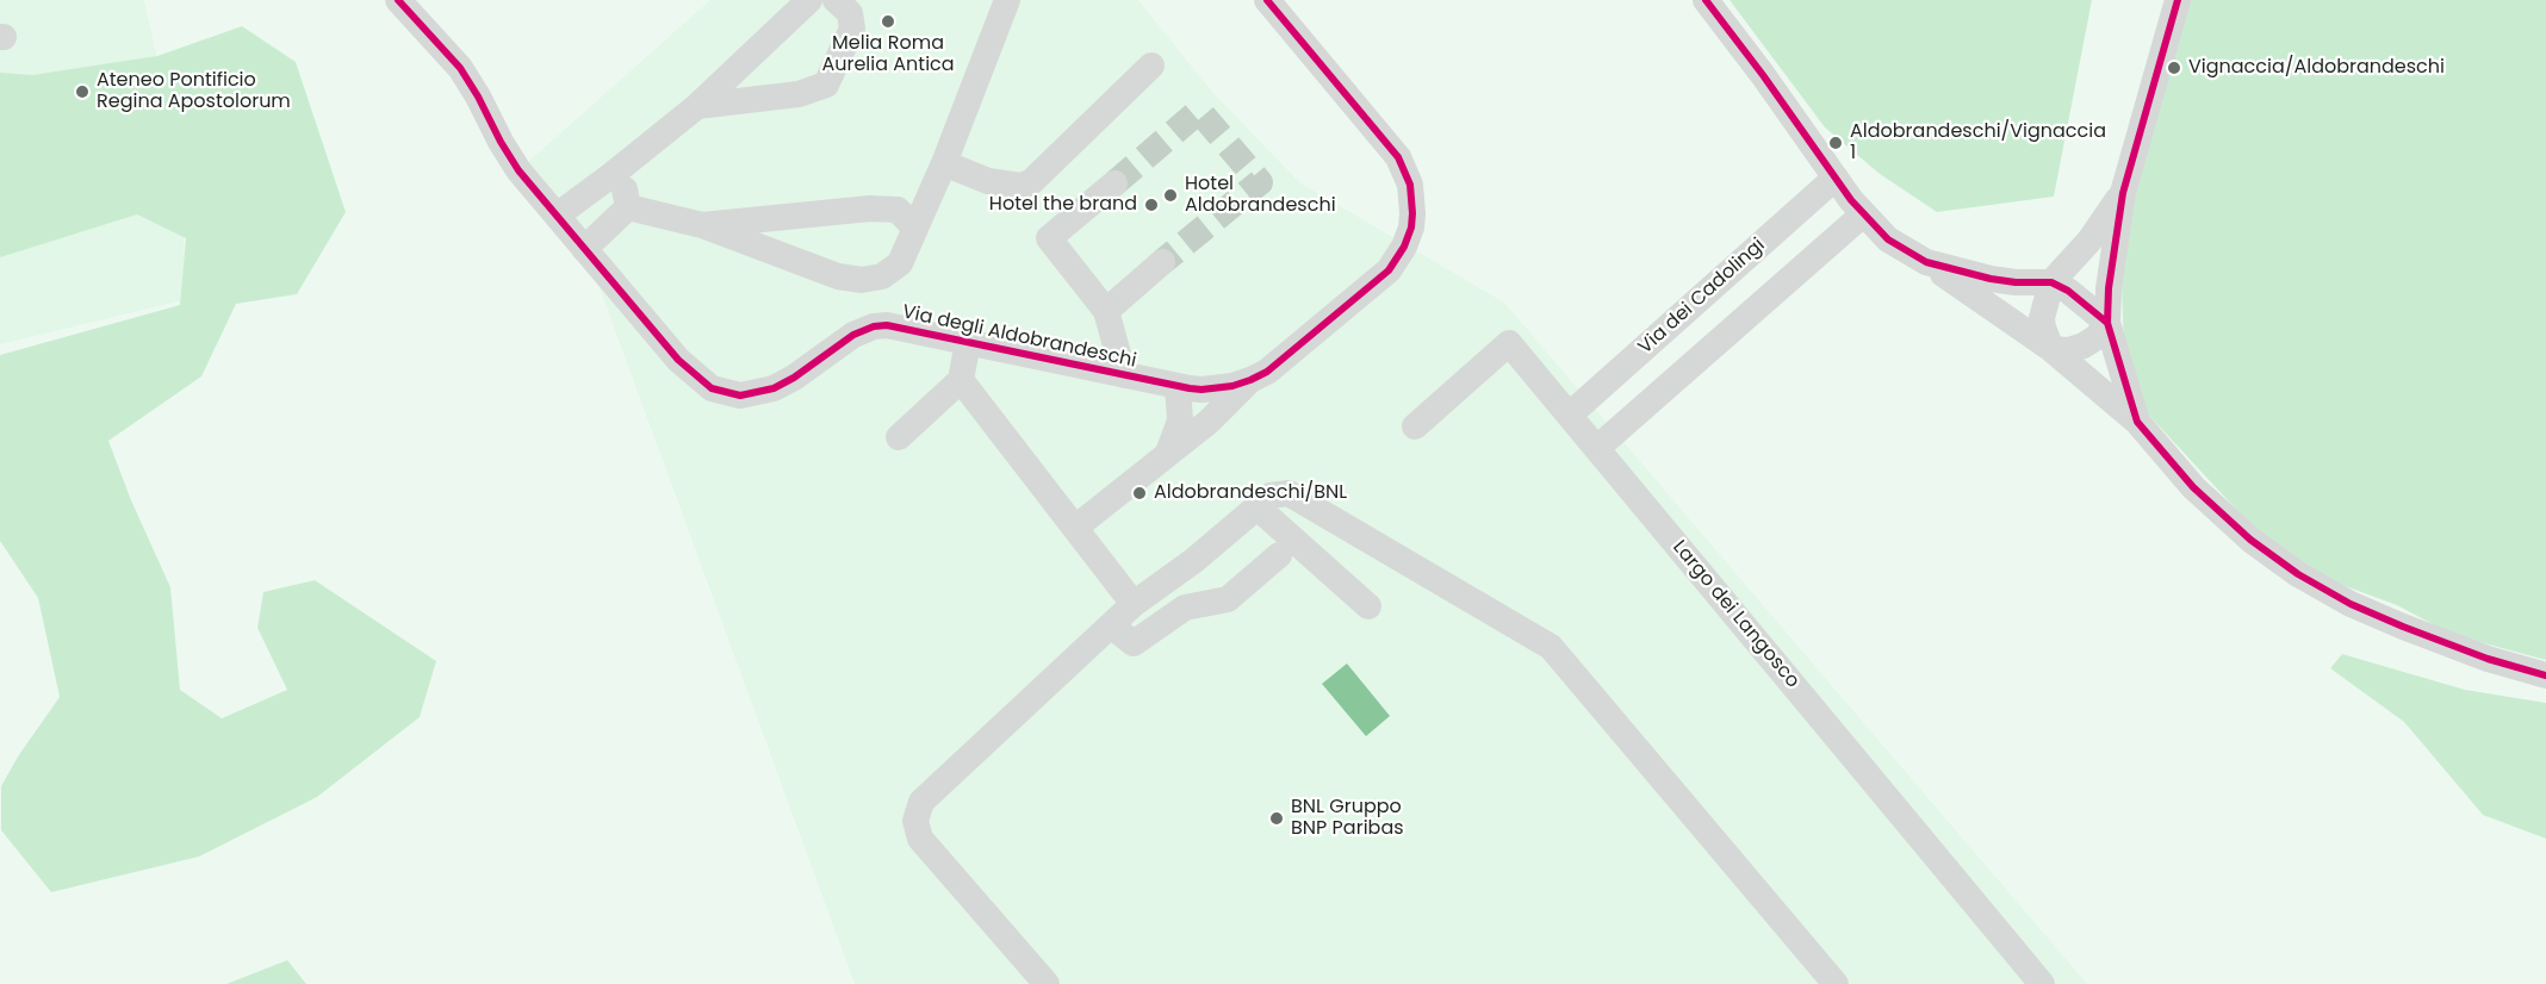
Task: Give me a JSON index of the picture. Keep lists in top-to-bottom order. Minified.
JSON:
{"streets":{"street":["Via dei Cadolingi","Via degli Aldobrandeschi","Largo dei Langosco"]},"crossings":[["Via dei Cadolingi","Largo dei Langosco"]],"places":["Melia Roma Aurelia Antica","Vignaccia/Aldobrandeschi","Ateneo Pontificio Regina Apostolorum","Aldobrandeschi/Vignaccia 1","Hotel Aldobrandeschi","Hotel the brand","Aldobrandeschi/BNL","BNL Gruppo BNP Paribas"]}
